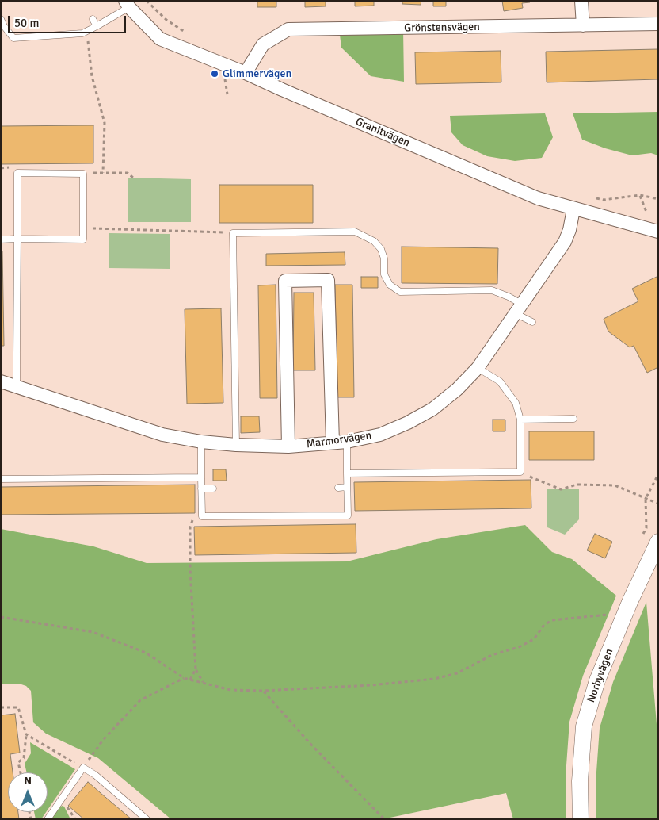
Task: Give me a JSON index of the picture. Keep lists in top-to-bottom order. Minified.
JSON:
{"streets":{"street":["Grönstensvägen","Granitvägen","Marmorvägen","Norbyvägen"]},"crossings":[["Grönstensvägen","Granitvägen"],["Granitvägen","Marmorvägen"]],"places":["Glimmervägen"],"scale_bar":"50 m","north":"top"}
